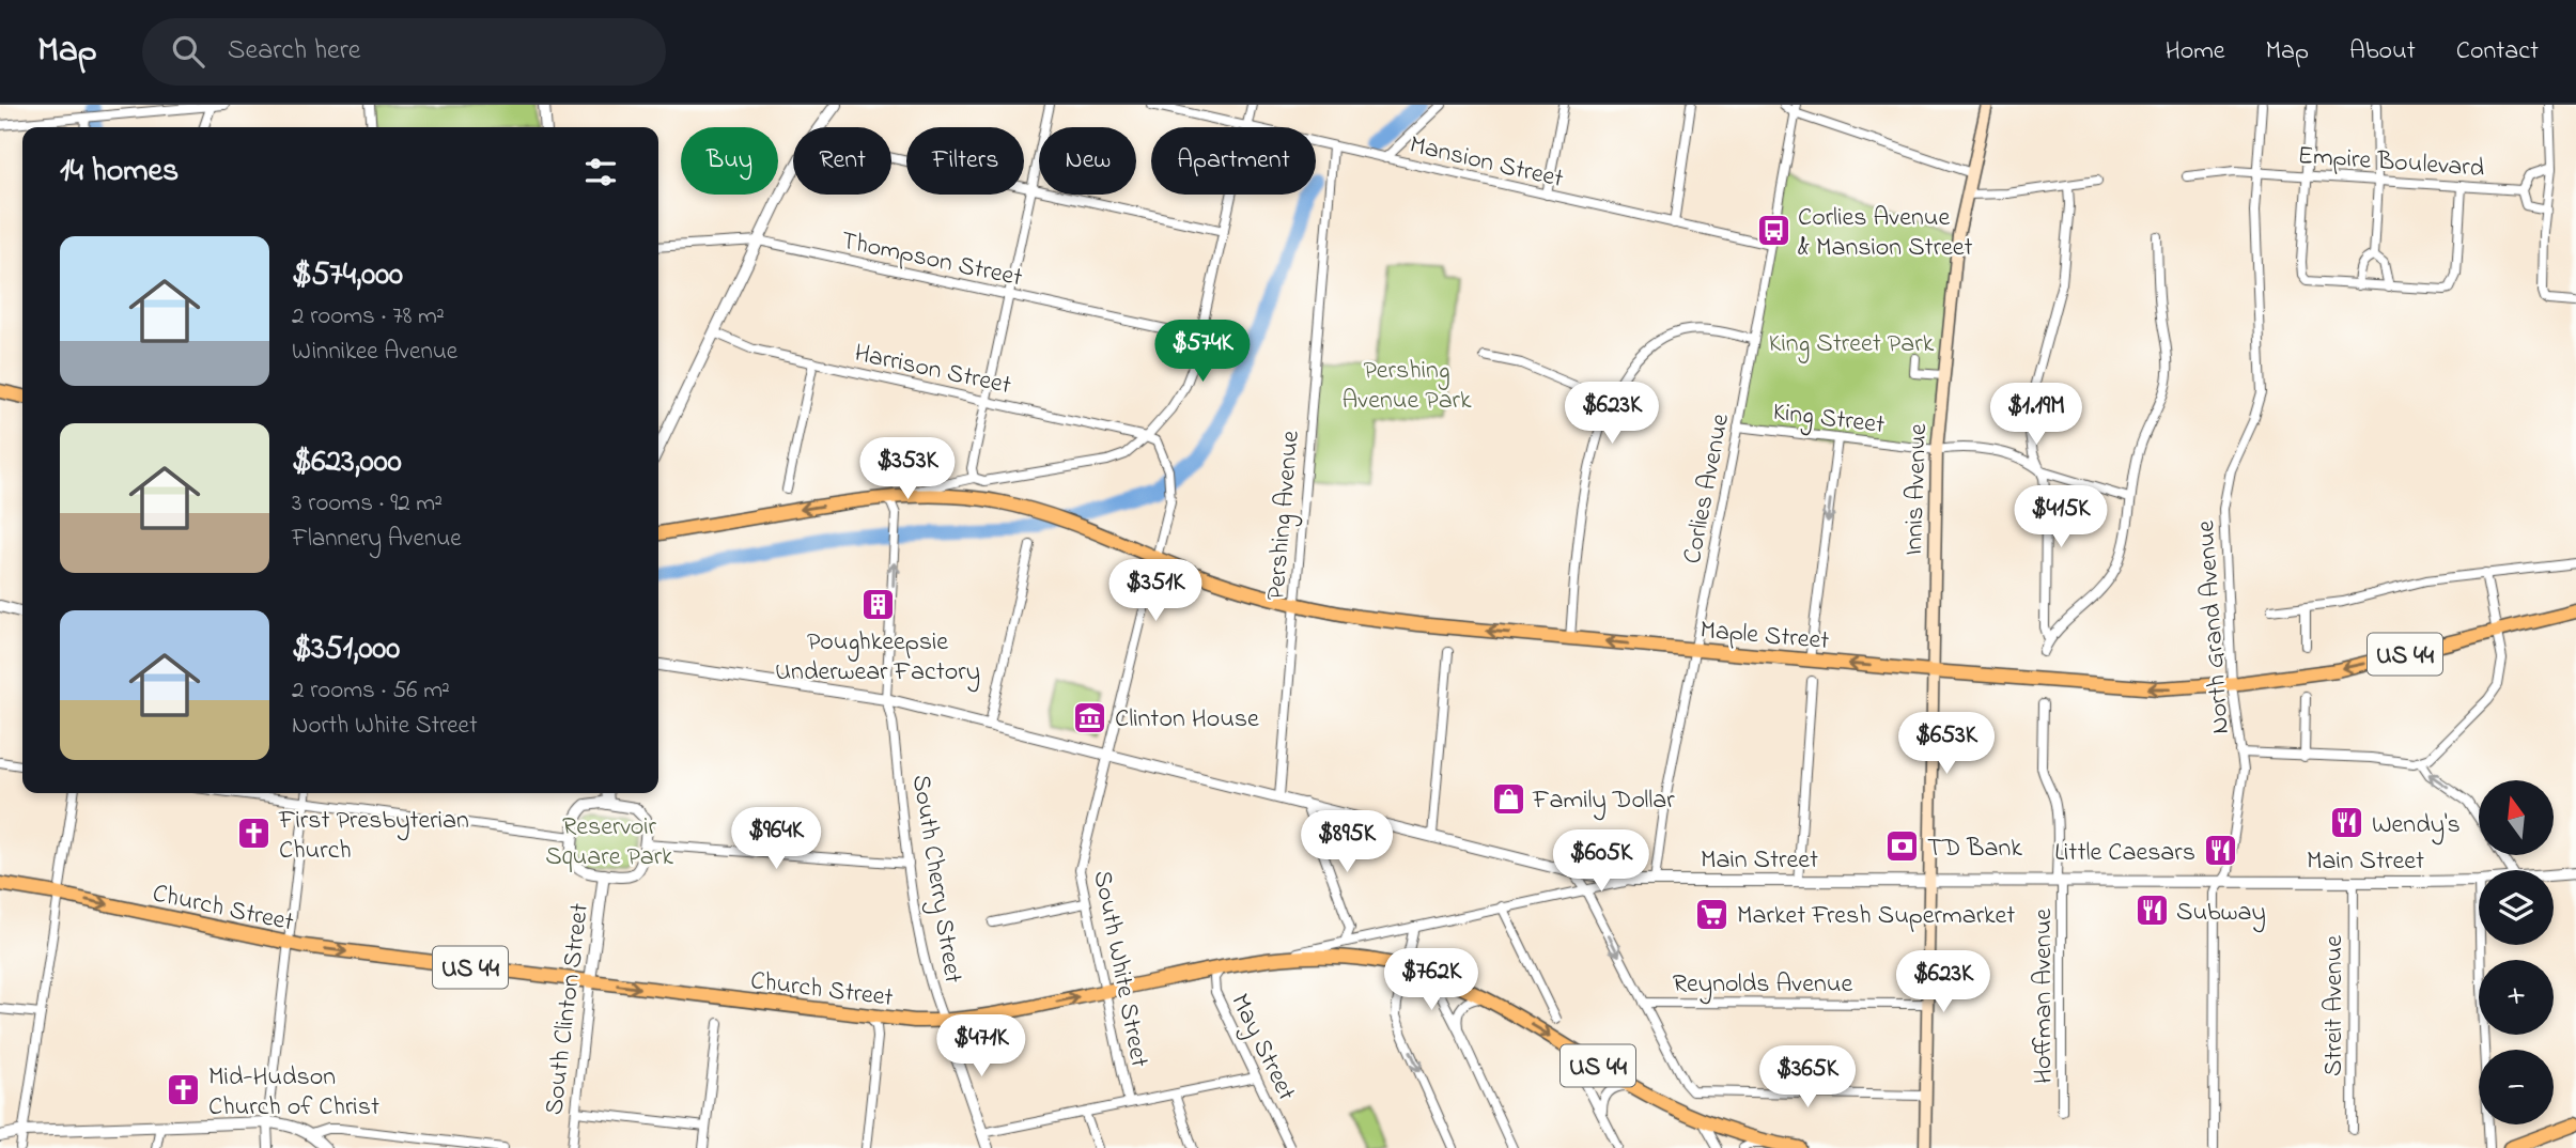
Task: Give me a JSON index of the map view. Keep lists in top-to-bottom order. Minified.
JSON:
{"streets":{"highway":["Maple Street","US 44","Church Street"],"main road":["Innis Avenue"],"street":["Mansion Street","Empire Boulevard","Thompson Street","Harrison Street","King Street","Corlies Avenue","Pershing Avenue","North Grand Avenue","Main Street","South Cherry Street","South White Street","Reynolds Avenue","Hoffman Avenue","Streit Avenue","South Clinton Street","May Street"]},"crossings":[["Mansion Street","Corlies Avenue"],["Mansion Street","Pershing Avenue"],["Empire Boulevard","North Grand Avenue"],["Harrison Street","South White Street"],["King Street","Corlies Avenue"],["King Street","Innis Avenue"],["Corlies Avenue","Maple Street"],["Corlies Avenue","Main Street"],["Innis Avenue","Maple Street"],["Innis Avenue","Main Street"],["Innis Avenue","Reynolds Avenue"],["Pershing Avenue","Maple Street"],["Pershing Avenue","US 44"],["Pershing Avenue","Main Street"],["North Grand Avenue","Maple Street"],["North Grand Avenue","US 44"],["North Grand Avenue","Main Street"],["Maple Street","US 44"],["US 44","South Cherry Street"],["US 44","Church Street"],["US 44","South White Street"],["Main Street","South Cherry Street"],["Main Street","Church Street"],["Main Street","South White Street"],["Main Street","Hoffman Avenue"],["Main Street","Streit Avenue"],["South Cherry Street","Church Street"],["Church Street","South White Street"],["Church Street","South Clinton Street"],["Church Street","May Street"]],"one_way":["Maple Street","Church Street"],"parks":["King Street Park","Pershing Avenue Park","Reservoir Square Park"],"places":{"bus stop":["Corlies Avenue & Mansion Street"],"building":["Poughkeepsie Underwear Factory"],"museum":["Clinton House"],"shop":["Family Dollar"],"restaurant":["Wendy's","Little Caesars","Subway"],"church":["First Presbyterian Church","Mid-Hudson Church of Christ"],"bank":["TD Bank"],"supermarket":["Market Fresh Supermarket"]},"north":"top","page":{"header":"Map","search":"Search here","nav":["Home","Map","About","Contact"],"chip":["Buy","Rent","Filters","New","Apartment"],"heading":"14 homes","list":[{"name":"$574,000","note":"2 rooms · 78 m² · Winnikee Avenue"},{"name":"$623,000","note":"3 rooms · 92 m² · Flannery Avenue"},{"name":"$351,000","note":"2 rooms · 56 m² · North White Street"}],"price":["$574K","$623K","$1.19M","$353K","$415K","$351K","$653K","$964K","$895K","$605K","$762K","$623K","$471K","$365K"],"map_buttons":["+","−"]}}
